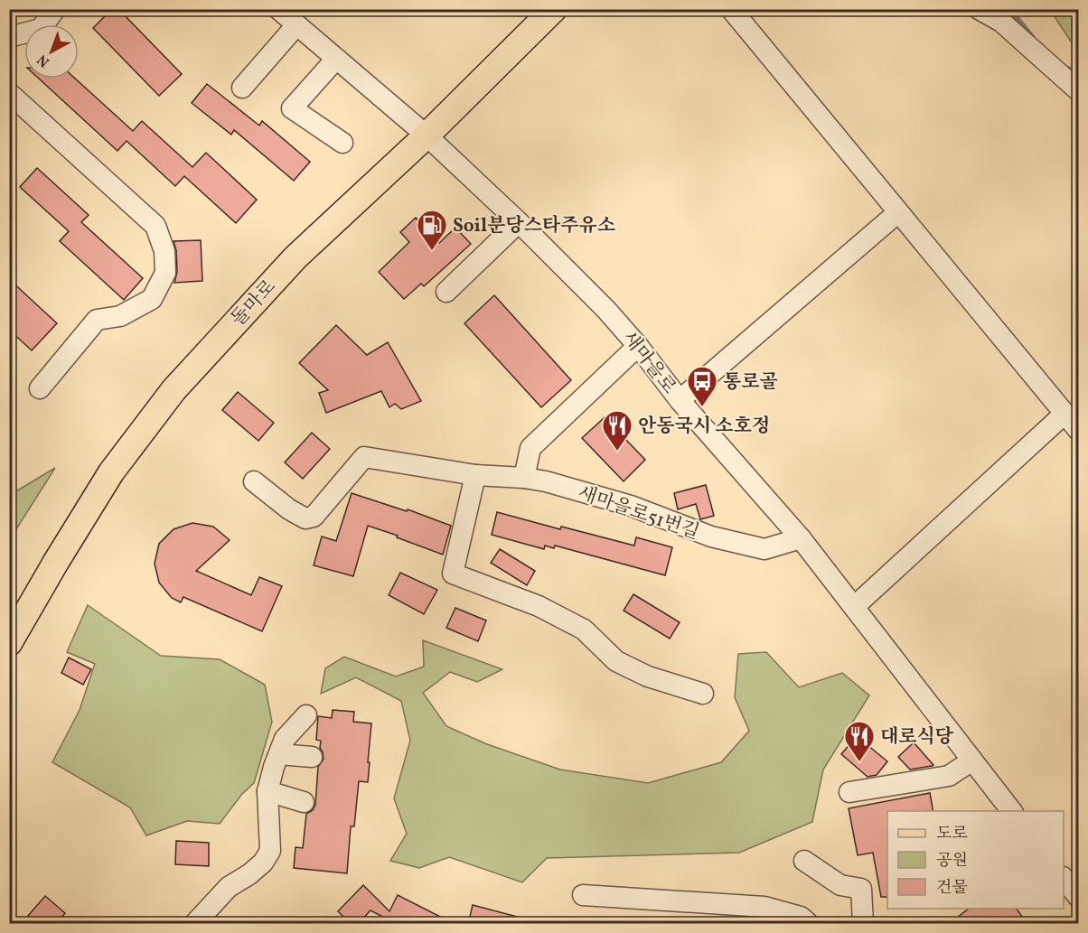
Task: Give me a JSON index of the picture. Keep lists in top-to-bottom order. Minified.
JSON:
{"streets":{"main road":["돌마로"],"street":["새마을로","새마을로51번길"]},"crossings":[["돌마로","새마을로"],["새마을로","새마을로51번길"]],"places":{"fuel station":["Soil분당스타주유소"],"bus stop":["통로골"],"restaurant":["안동국시 소호정","대로식당"]},"legend":["도로","공원","건물"],"north":"bottom left"}
